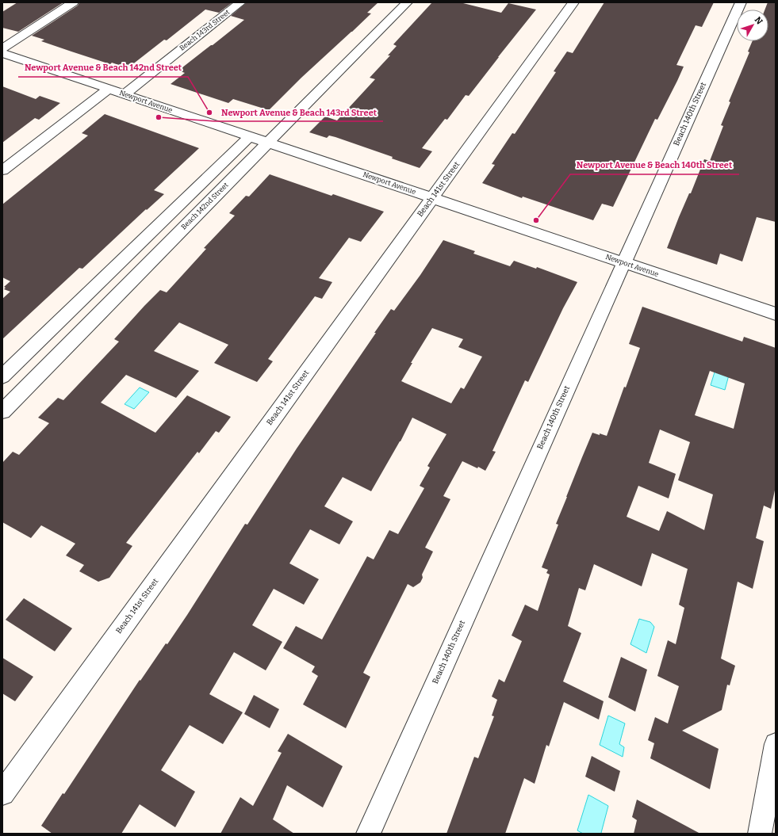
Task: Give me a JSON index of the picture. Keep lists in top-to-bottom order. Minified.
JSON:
{"streets":{"street":["Beach 143rd Street","Newport Avenue","Beach 140th Street","Beach 141st Street","Beach 142nd Street"]},"crossings":[["Beach 143rd Street","Newport Avenue"],["Newport Avenue","Beach 140th Street"],["Newport Avenue","Beach 141st Street"],["Newport Avenue","Beach 142nd Street"]],"places":["Newport Avenue & Beach 142nd Street","Newport Avenue & Beach 143rd Street","Newport Avenue & Beach 140th Street"],"north":"top right"}
